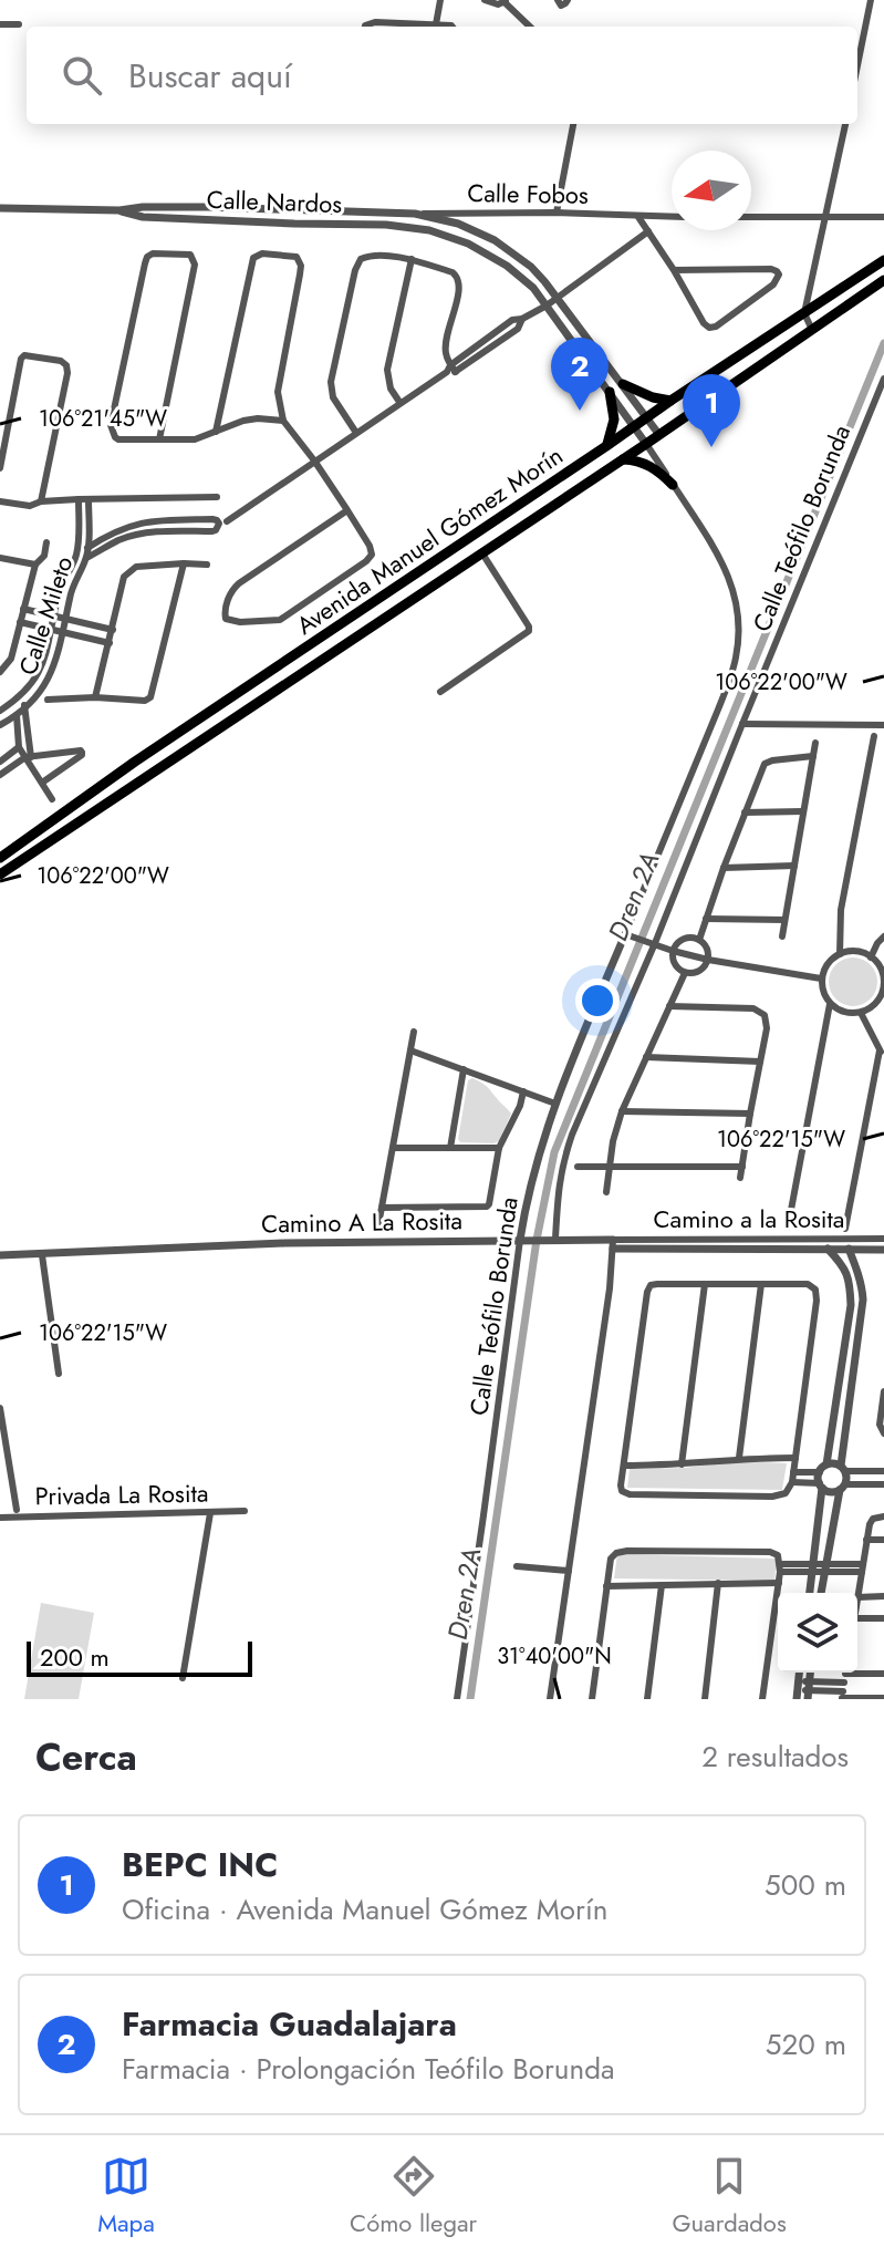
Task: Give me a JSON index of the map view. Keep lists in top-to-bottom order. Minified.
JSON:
{"streets":{"main road":["Avenida Manuel Gómez Morín"],"street":["Calle Fobos","Calle Nardos","Calle Teófilo Borunda","Calle Mileto","Camino a la Rosita","Camino A La Rosita","Privada La Rosita"]},"crossings":[["Calle Fobos","Calle Nardos"],["Calle Nardos","Avenida Manuel Gómez Morín"],["Calle Teófilo Borunda","Camino A La Rosita"],["Camino a la Rosita","Camino A La Rosita"]],"water":["Dren 2A"],"scale_bar":"200 m","north":"left","page":{"search":"Buscar aquí","pins":["2","1"],"scale":"200 m","heading":["Cerca","2 resultados"],"list":[{"mark":"1","name":"BEPC INC","note":"Oficina · Avenida Manuel Gómez Morín","value":"500 m"},{"mark":"2","name":"Farmacia Guadalajara","note":"Farmacia · Prolongación Teófilo Borunda","value":"520 m"}],"nav":["Mapa","Cómo llegar","Guardados"]},"coordinates":["106°21'45\"W","106°22'00\"W","106°22'15\"W","31°40'00\"N"]}
